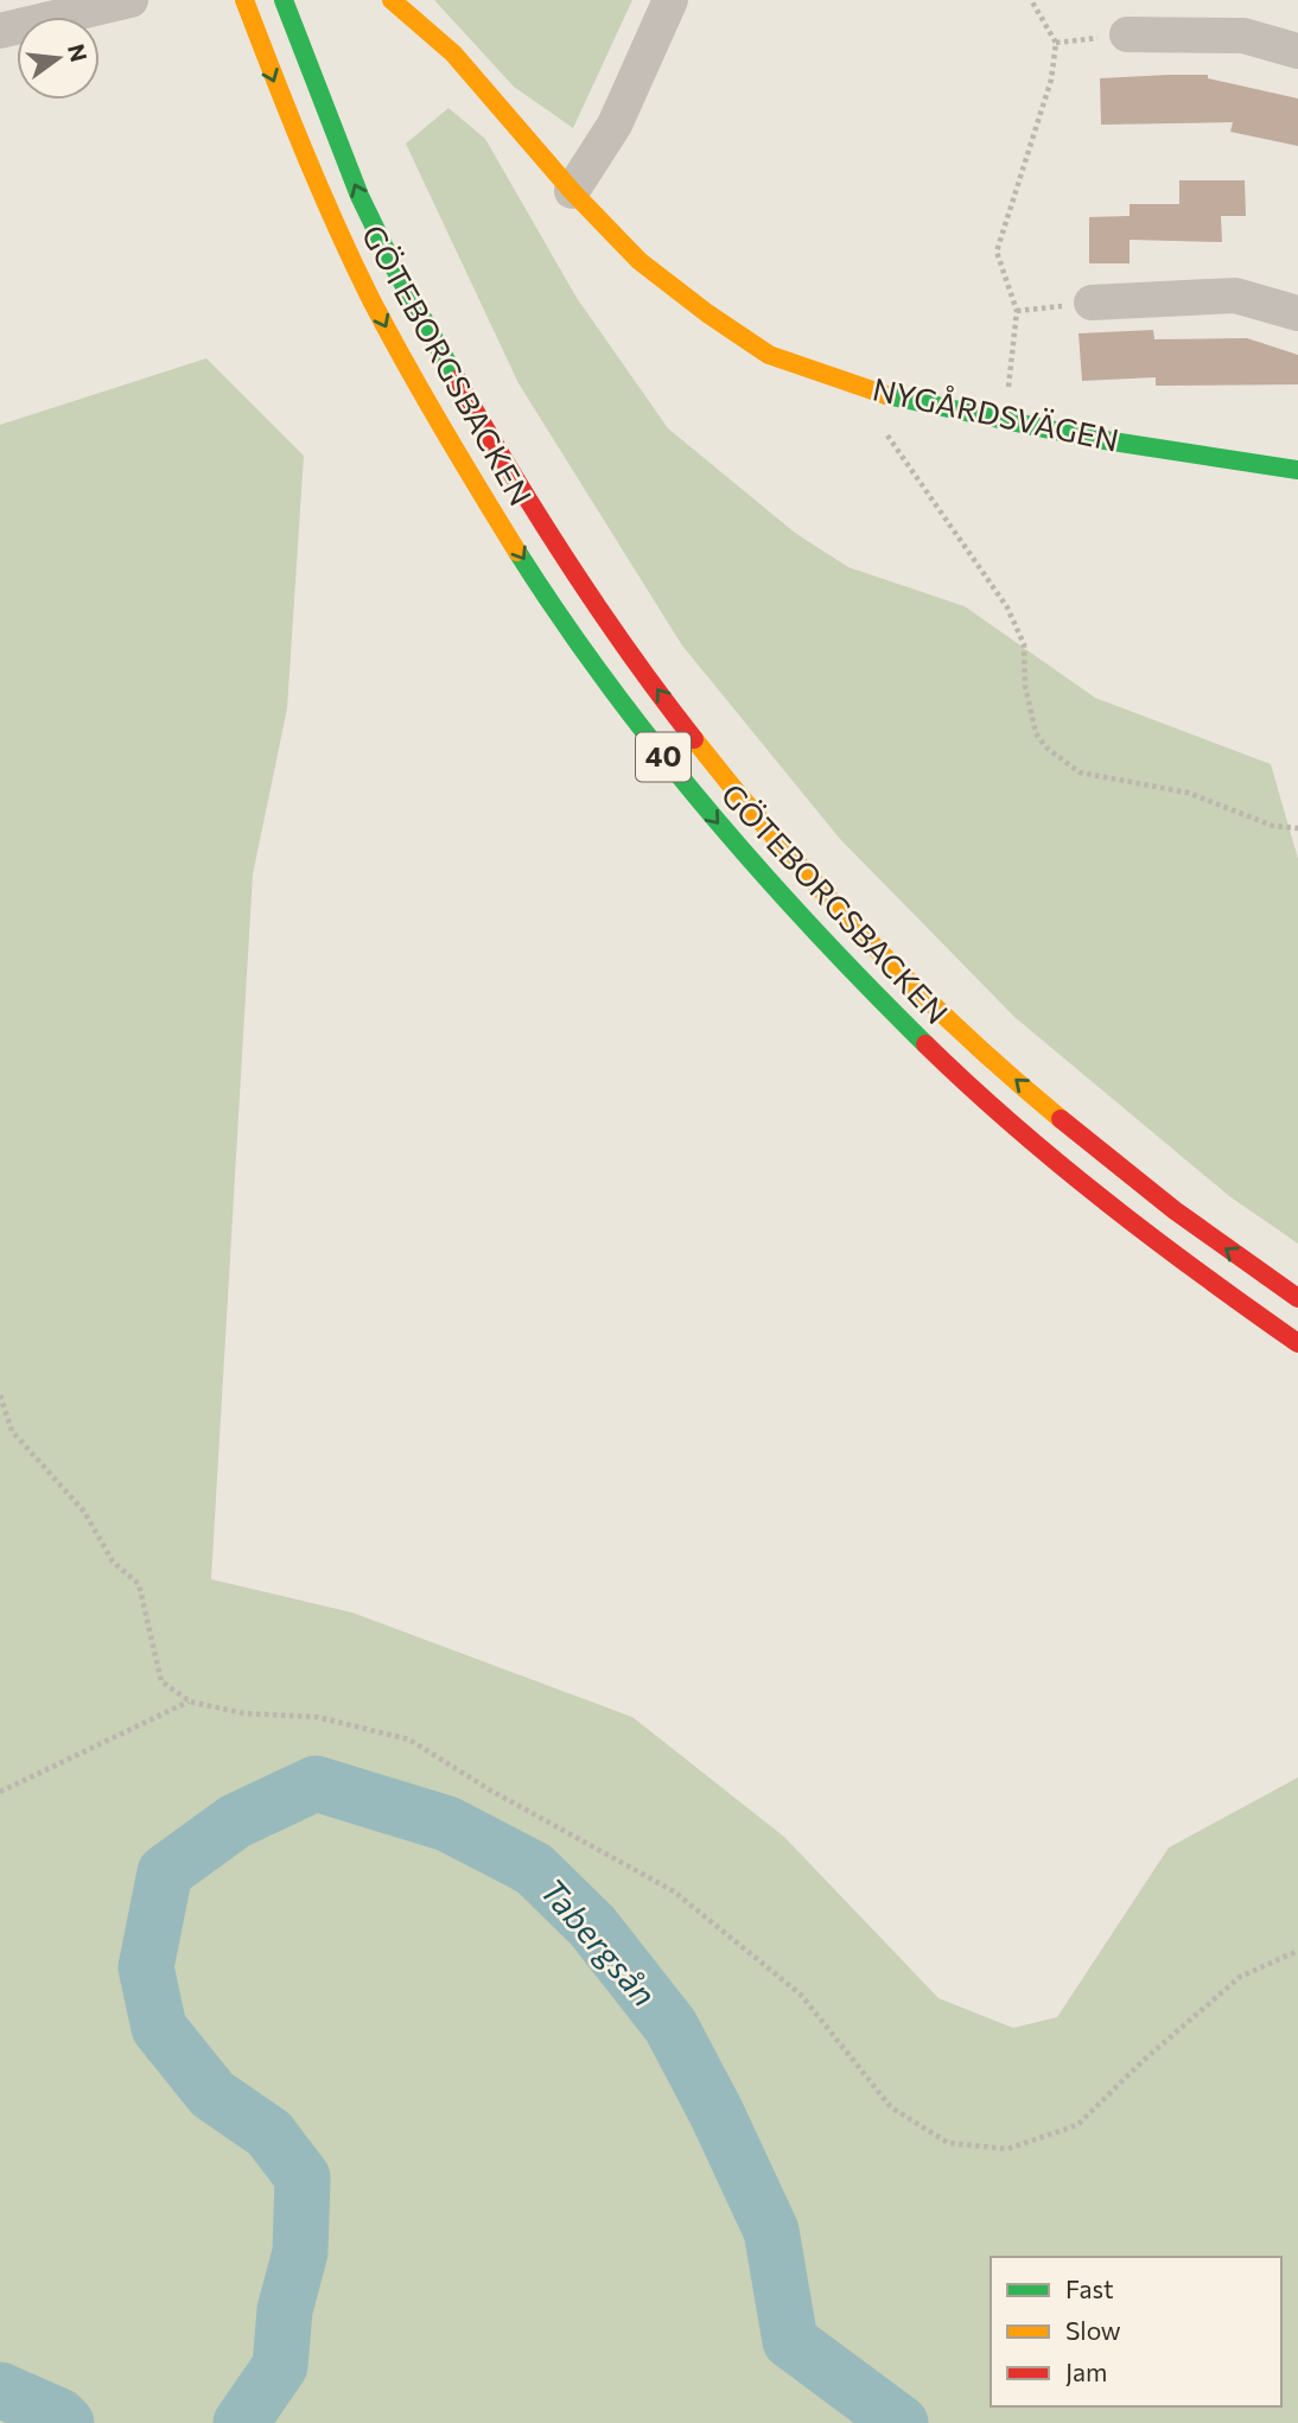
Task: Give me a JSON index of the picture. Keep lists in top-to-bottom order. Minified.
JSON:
{"streets":{"main road":["GÖTEBORGSBACKEN","NYGÅRDSVÄGEN","40"]},"water":["Tabergsån"],"legend":["Fast","Slow","Jam"],"north":"right"}
